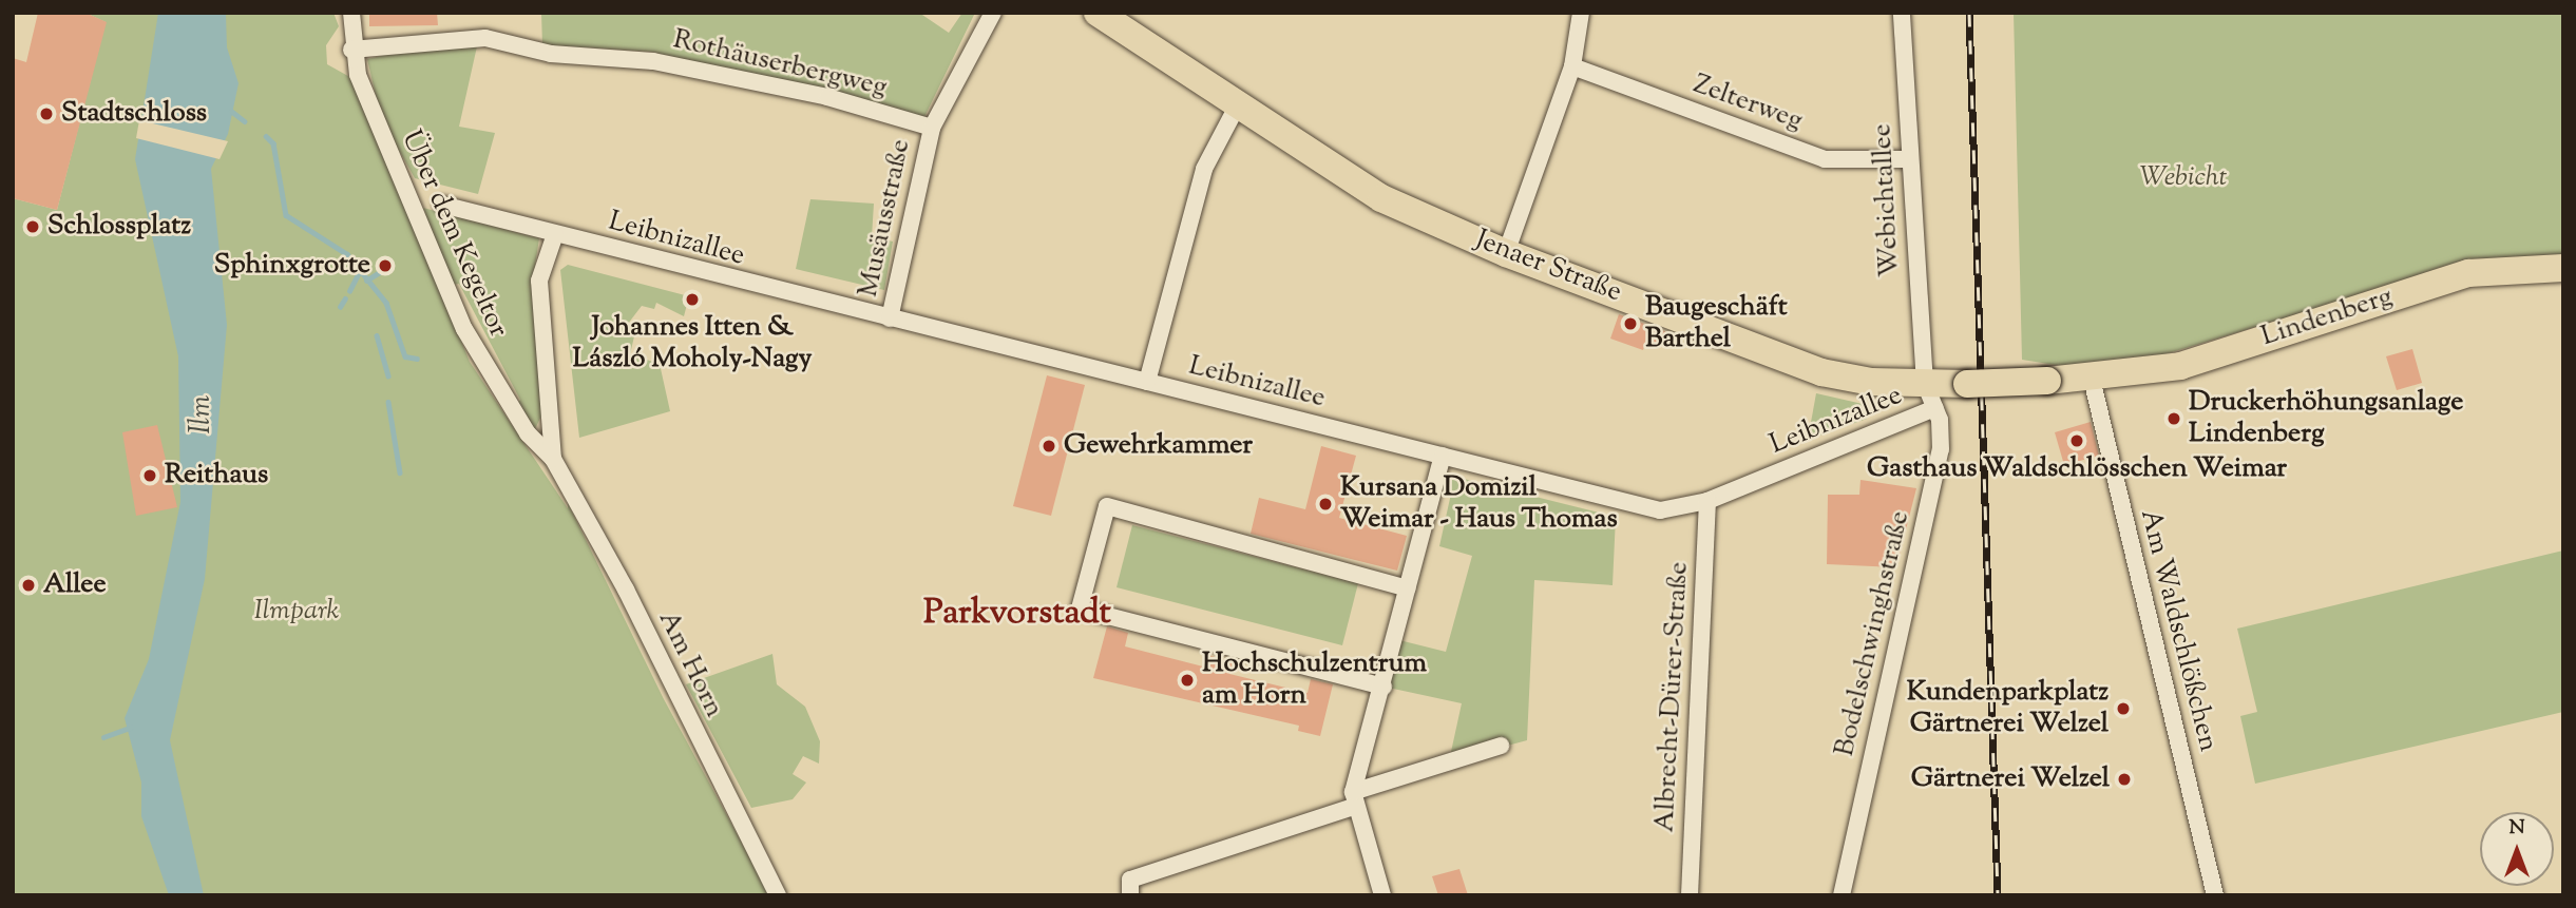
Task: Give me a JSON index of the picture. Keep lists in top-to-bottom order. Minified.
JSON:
{"streets":{"main road":["Jenaer Straße","Lindenberg"],"street":["Rothäuserbergweg","Zelterweg","Webichtallee","Musäusstraße","Über dem Kegeltor","Leibnizallee","Am Waldschlößchen","Bodelschwinghstraße","Am Horn","Albrecht-Dürer-Straße"]},"crossings":[["Rothäuserbergweg","Musäusstraße"],["Rothäuserbergweg","Über dem Kegeltor"],["Zelterweg","Webichtallee"],["Webichtallee","Leibnizallee"],["Webichtallee","Jenaer Straße"],["Webichtallee","Bodelschwinghstraße"],["Musäusstraße","Leibnizallee"],["Über dem Kegeltor","Am Horn"],["Leibnizallee","Jenaer Straße"],["Leibnizallee","Bodelschwinghstraße"],["Leibnizallee","Albrecht-Dürer-Straße"],["Jenaer Straße","Lindenberg"],["Jenaer Straße","Am Waldschlößchen"],["Jenaer Straße","Bodelschwinghstraße"],["Lindenberg","Am Waldschlößchen"]],"districts":["Parkvorstadt"],"water":["Ilm"],"parks":["Webicht","Ilmpark"],"places":["Stadtschloss","Schlossplatz","Sphinxgrotte","Johannes Itten & László Moholy-Nagy","Baugeschäft Barthel","Druckerhöhungsanlage Lindenberg","Gasthaus Waldschlösschen Weimar","Gewehrkammer","Reithaus","Kursana Domizil Weimar - Haus Thomas","Allee","Hochschulzentrum am Horn","Kundenparkplatz Gärtnerei Welzel","Gärtnerei Welzel"],"north":"top"}
